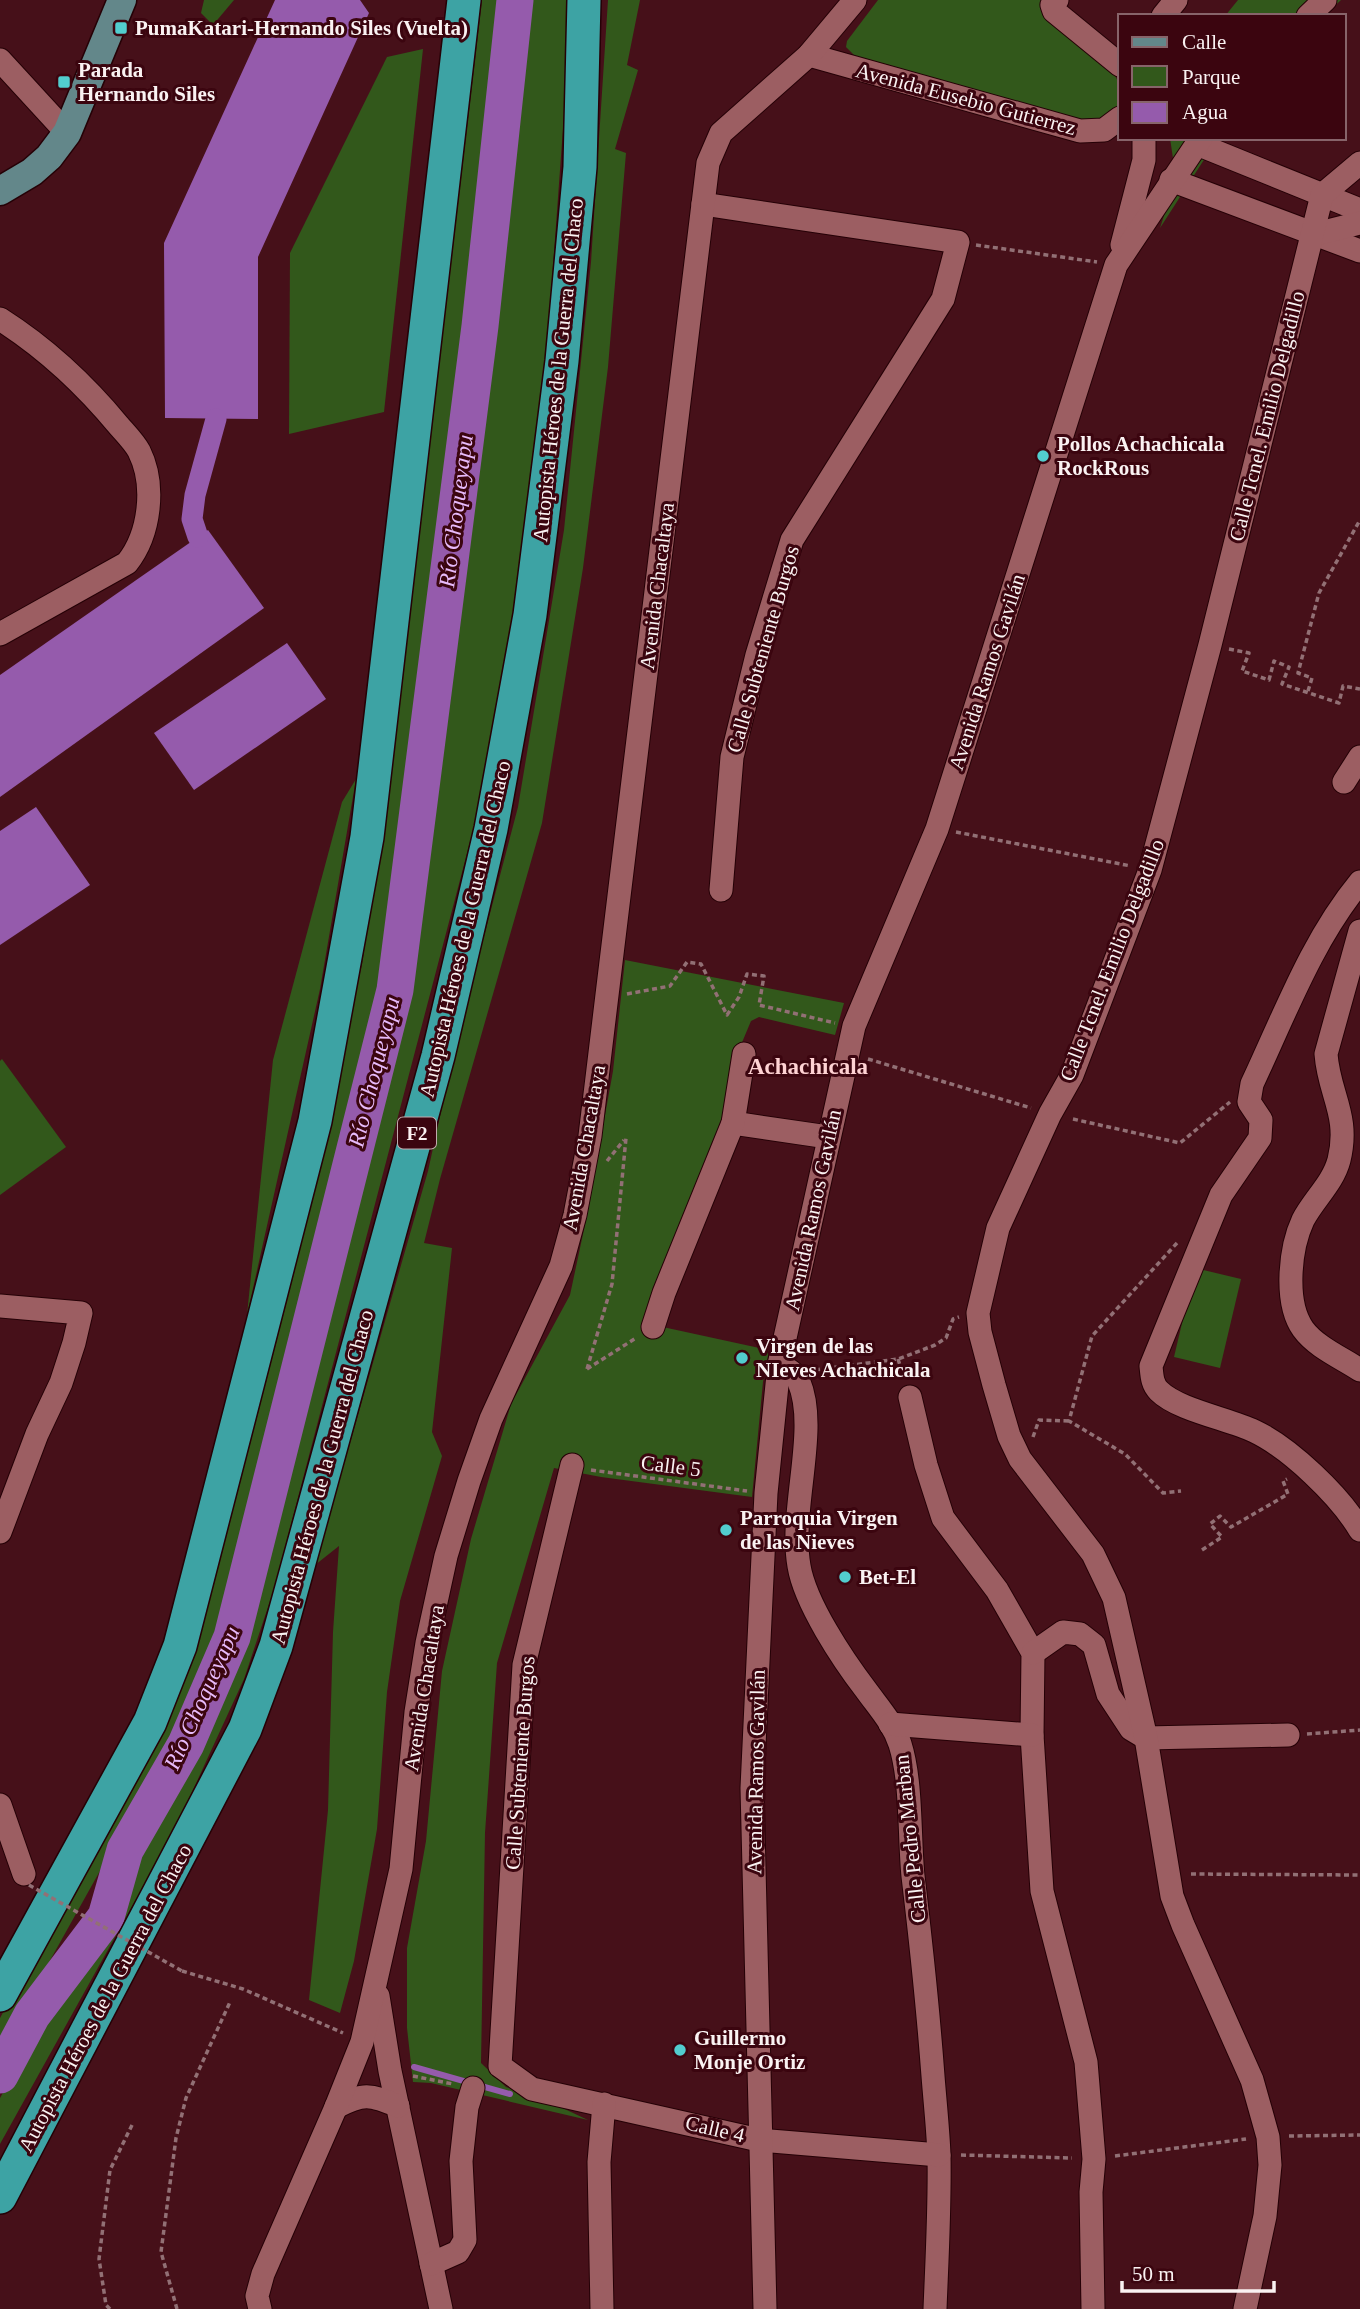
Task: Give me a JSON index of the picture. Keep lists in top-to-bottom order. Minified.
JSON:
{"streets":{"highway":["Autopista Héroes de la Guerra del Chaco","F2"],"street":["Avenida Eusebio Gutierrez","Calle Tcnel. Emilio Delgadillo","Avenida Chacaltaya","Calle Subteniente Burgos","Avenida Ramos Gavilán","Calle Pedro Marban","Calle 4"],"path":["Calle 5"]},"crossings":[["Avenida Eusebio Gutierrez","Avenida Chacaltaya"],["Calle Subteniente Burgos","Calle 5"],["Calle Subteniente Burgos","Calle 4"],["Avenida Ramos Gavilán","Calle 5"],["Avenida Ramos Gavilán","Calle 4"],["Calle Pedro Marban","Calle 4"]],"districts":["Achachicala"],"water":["Río Choqueyapu"],"places":{"transit":["PumaKatari-Hernando Siles (Vuelta)","Parada Hernando Siles"],"other":["Pollos Achachicala RockRous","Virgen de las NIeves Achachicala","Parroquia Virgen de las Nieves","Bet-El","Guillermo Monje Ortiz"]},"legend":["Calle","Parque","Agua"],"scale_bar":"50 m"}
